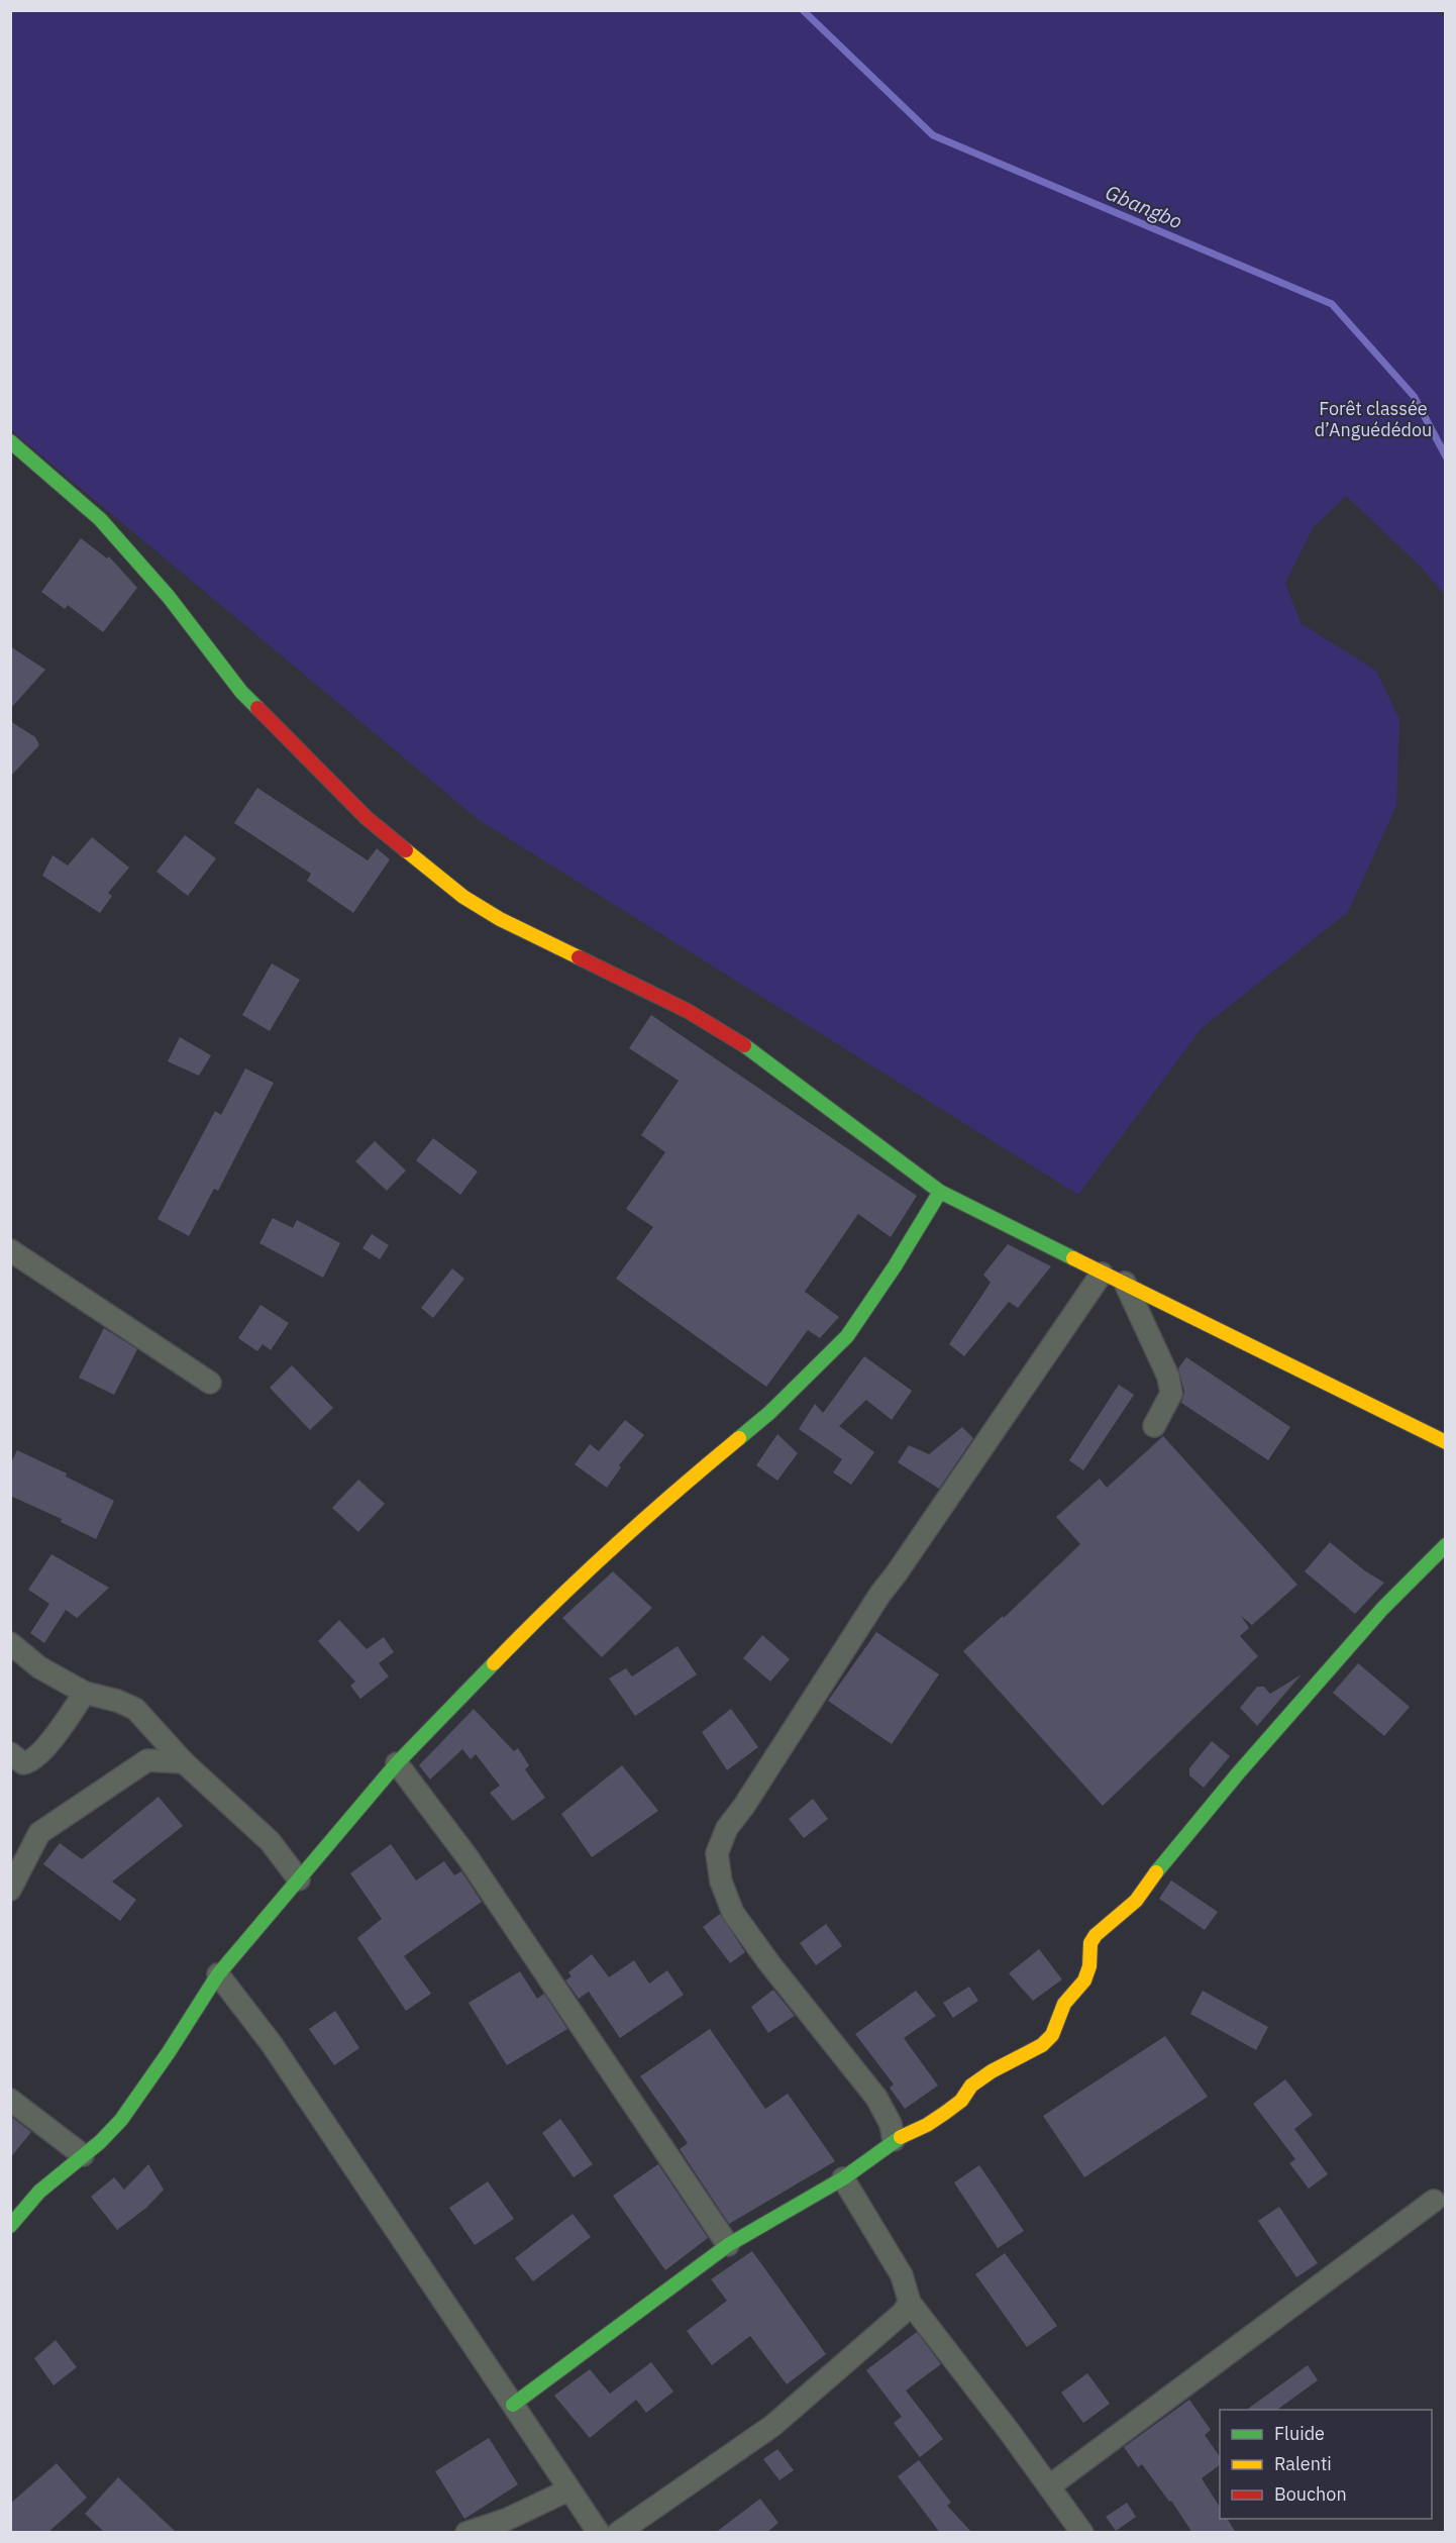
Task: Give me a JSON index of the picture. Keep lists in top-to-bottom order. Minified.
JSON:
{"water":["Gbangbo"],"parks":["Forêt classée d’Anguédédou"],"legend":["Fluide","Ralenti","Bouchon"]}
